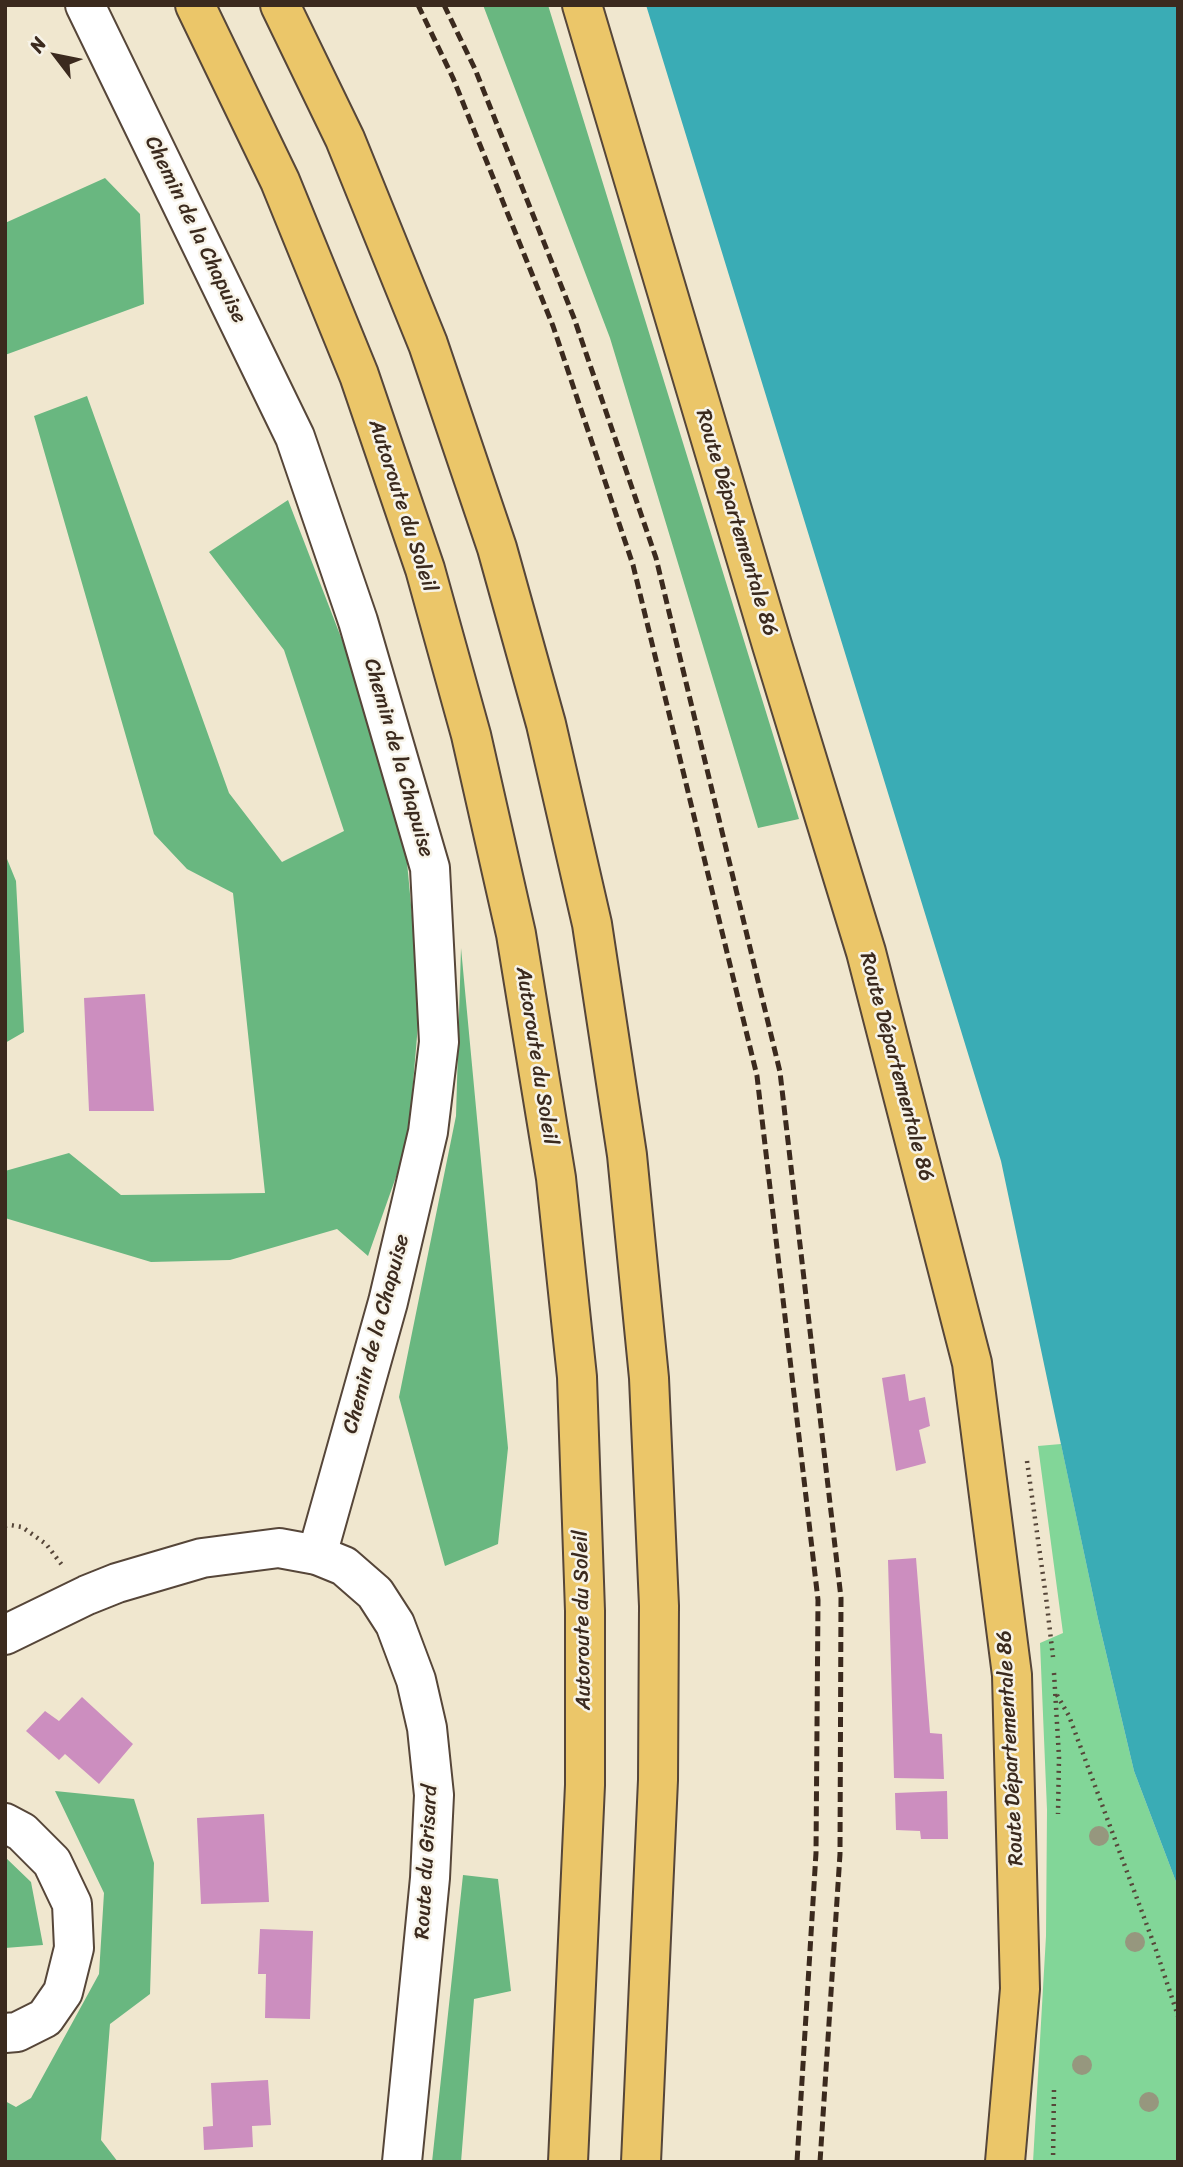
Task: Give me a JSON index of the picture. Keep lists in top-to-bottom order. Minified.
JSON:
{"streets":{"main road":["Autoroute du Soleil","Route Départementale 86"],"street":["Chemin de la Chapuise","Route du Grisard"]},"crossings":[["Chemin de la Chapuise","Route du Grisard"]],"north":"top left"}
